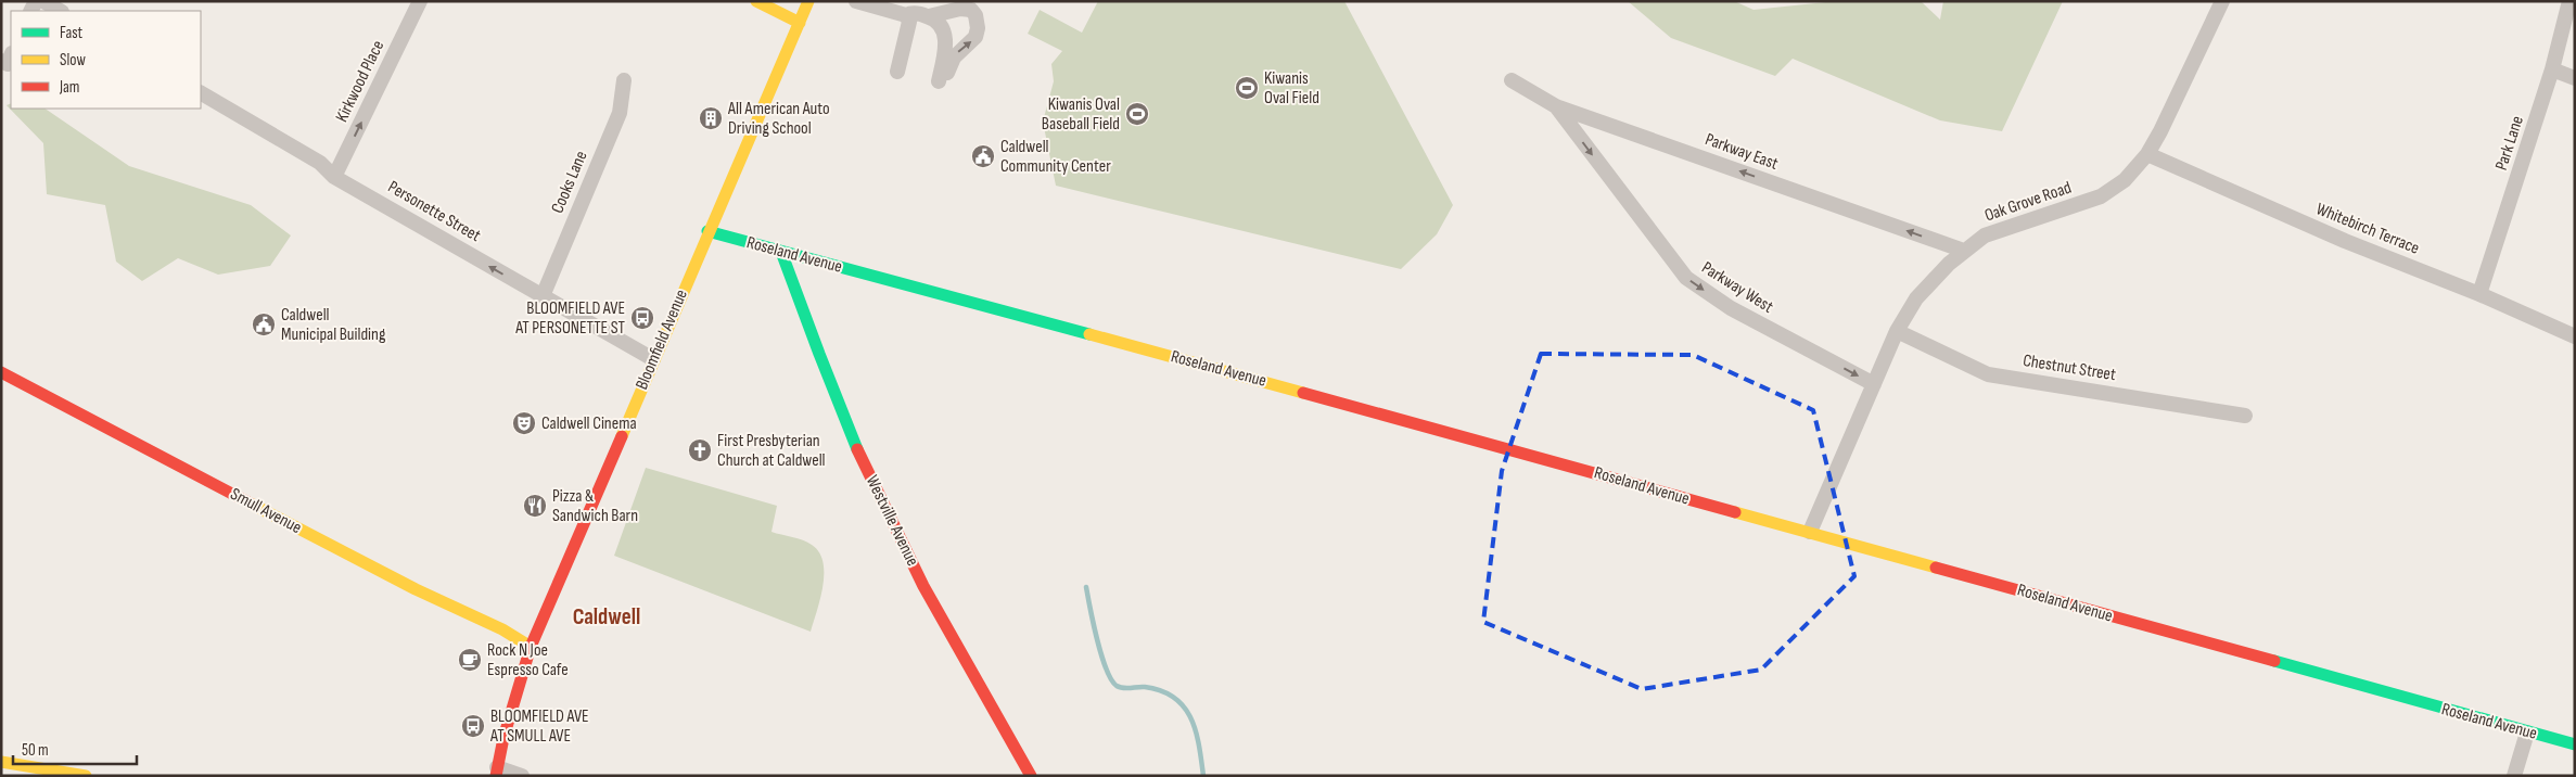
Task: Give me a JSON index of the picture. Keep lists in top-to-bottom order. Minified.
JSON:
{"streets":{"main road":["Roseland Avenue","Bloomfield Avenue","Smull Avenue","Westville Avenue"],"street":["Kirkwood Place","Park Lane","Parkway East","Cooks Lane","Oak Grove Road","Personette Street","Whitebirch Terrace","Parkway West","Chestnut Street"]},"crossings":[["Kirkwood Place","Personette Street"],["Park Lane","Whitebirch Terrace"],["Parkway East","Oak Grove Road"],["Parkway East","Parkway West"],["Cooks Lane","Personette Street"],["Oak Grove Road","Whitebirch Terrace"],["Oak Grove Road","Roseland Avenue"],["Oak Grove Road","Parkway West"],["Oak Grove Road","Chestnut Street"],["Personette Street","Bloomfield Avenue"],["Roseland Avenue","Bloomfield Avenue"],["Roseland Avenue","Westville Avenue"],["Bloomfield Avenue","Smull Avenue"]],"one_way":["Kirkwood Place","Parkway East","Personette Street","Parkway West"],"districts":["Caldwell"],"places":{"sports":["Kiwanis Oval Field","Kiwanis Oval Baseball Field"],"building":["All American Auto Driving School"],"public building":["Caldwell Community Center","Caldwell Municipal Building"],"bus stop":["BLOOMFIELD AVE AT PERSONETTE ST","BLOOMFIELD AVE AT SMULL AVE"],"theatre":["Caldwell Cinema"],"church":["First Presbyterian Church at Caldwell"],"restaurant":["Pizza & Sandwich Barn"],"cafe":["Rock N Joe Espresso Cafe"]},"legend":["Fast","Slow","Jam"],"scale_bar":"50 m"}
